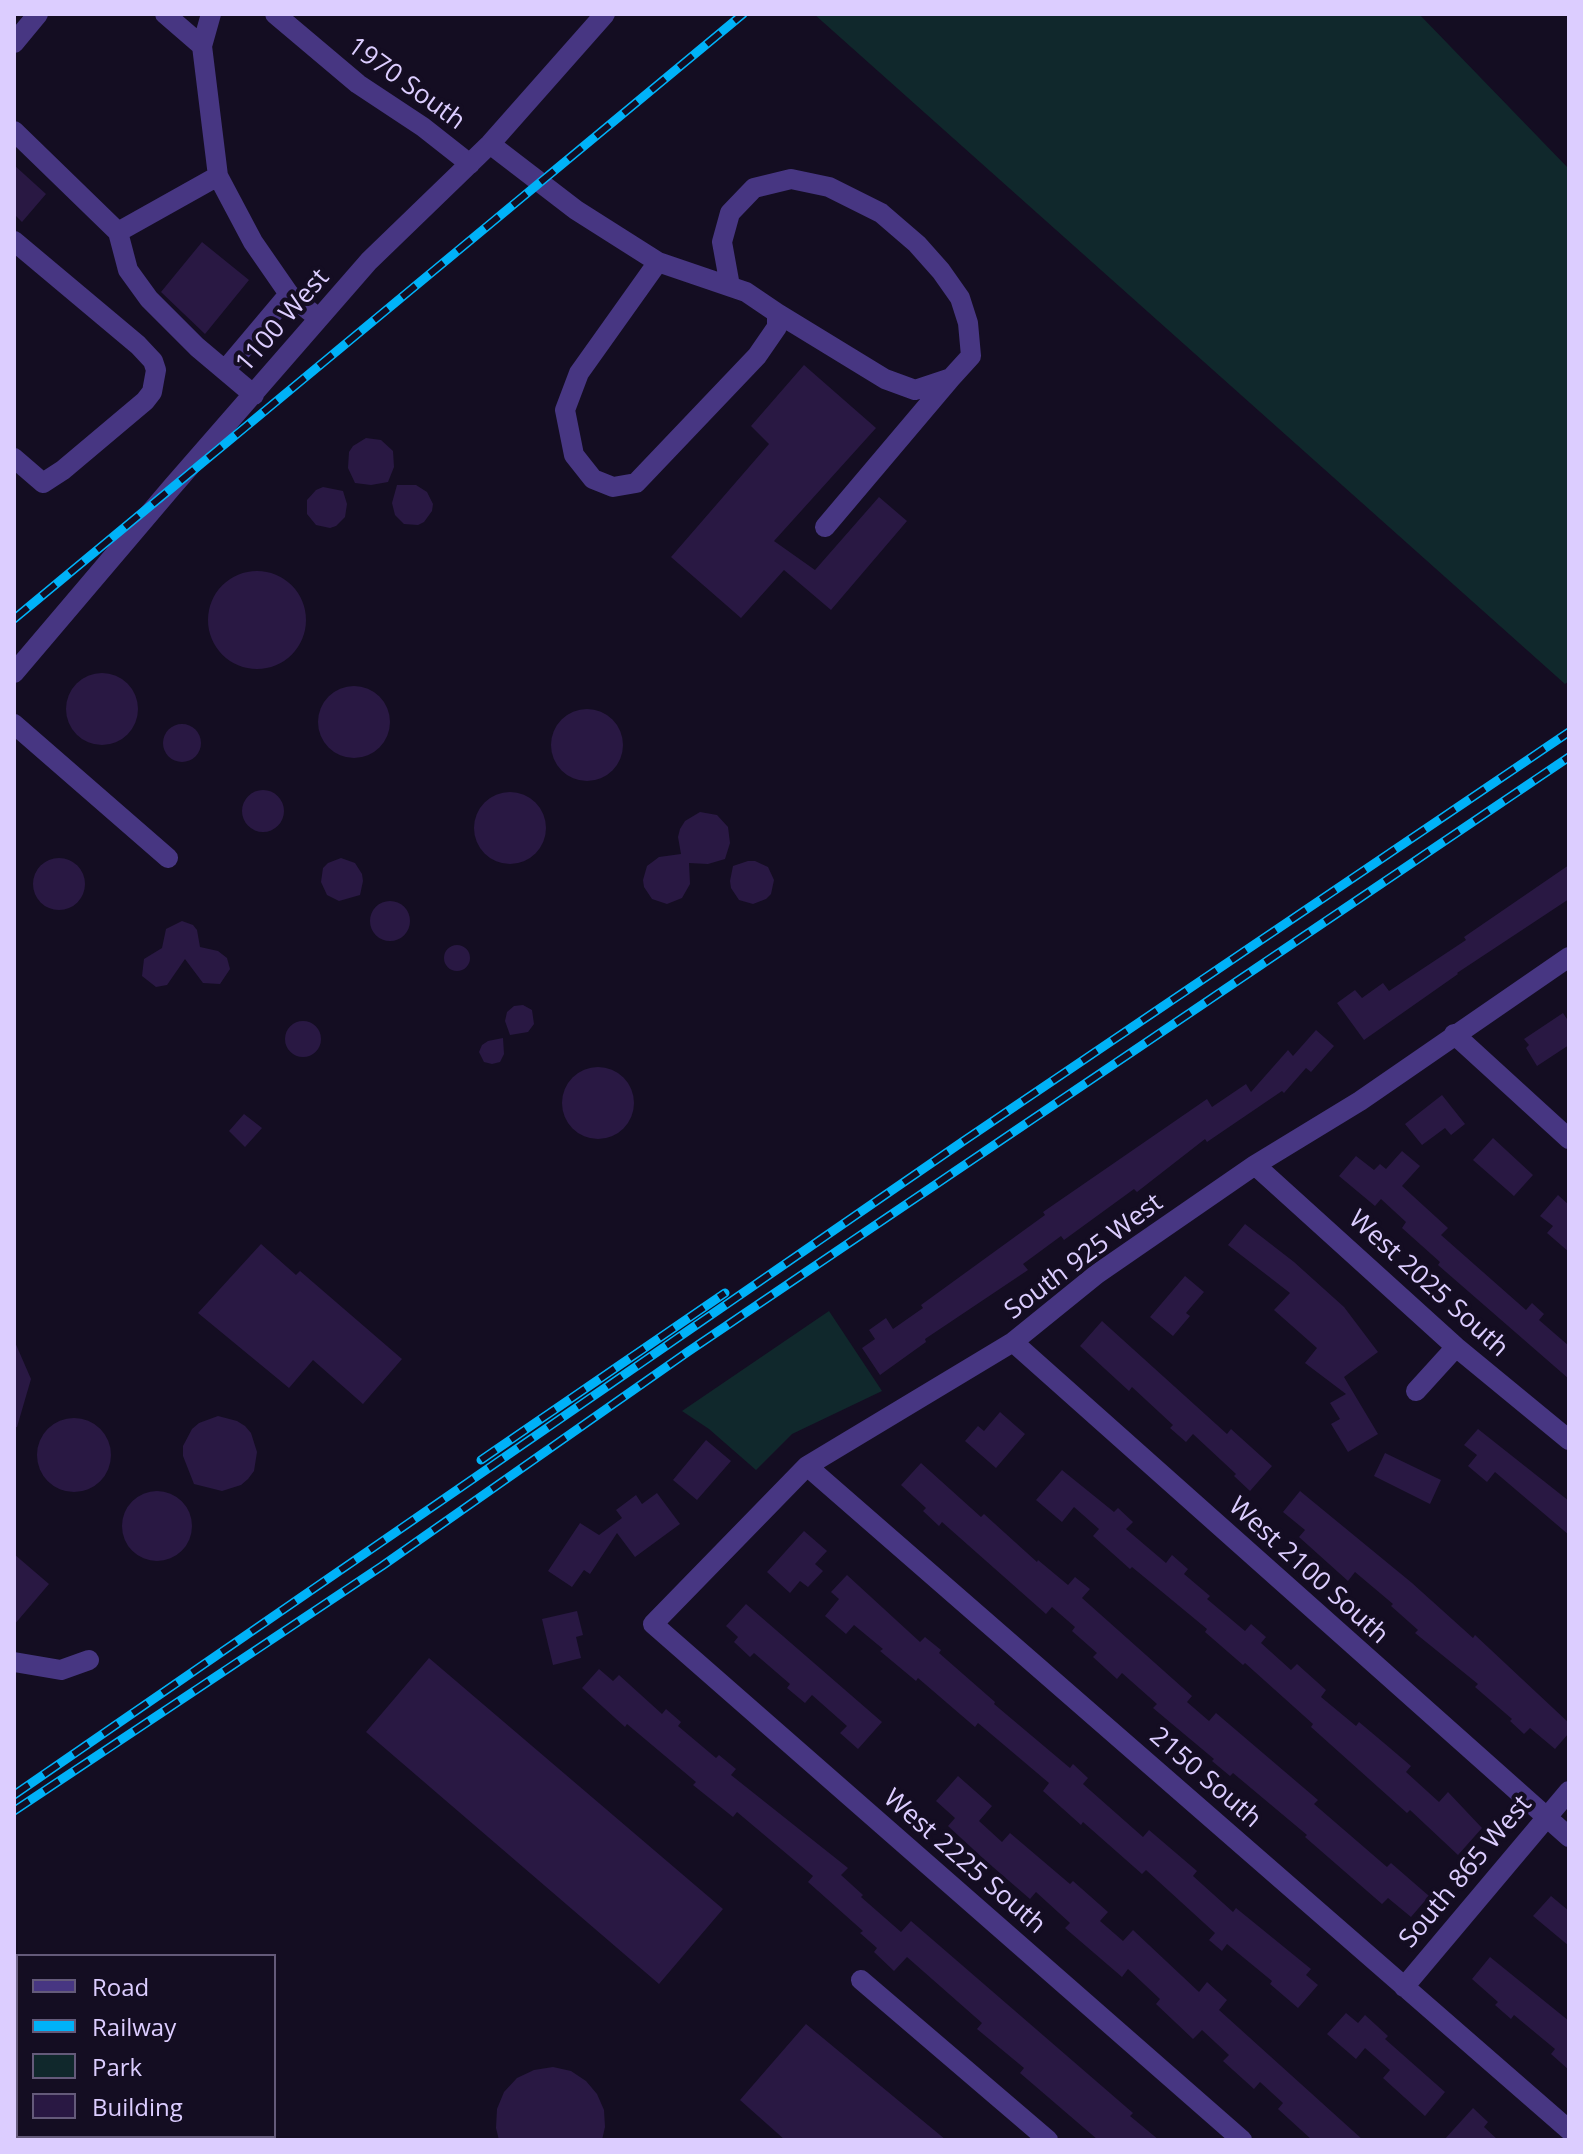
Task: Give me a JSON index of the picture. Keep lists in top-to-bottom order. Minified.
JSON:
{"streets":{"street":["1970 South","1100 West","South 925 West","West 2025 South","West 2100 South","2150 South","West 2225 South","South 865 West"]},"crossings":[["1970 South","1100 West"],["South 925 West","West 2025 South"],["South 925 West","West 2100 South"],["South 925 West","2150 South"],["South 925 West","West 2225 South"],["West 2100 South","South 865 West"],["2150 South","South 865 West"]],"legend":["Road","Railway","Park","Building"]}
